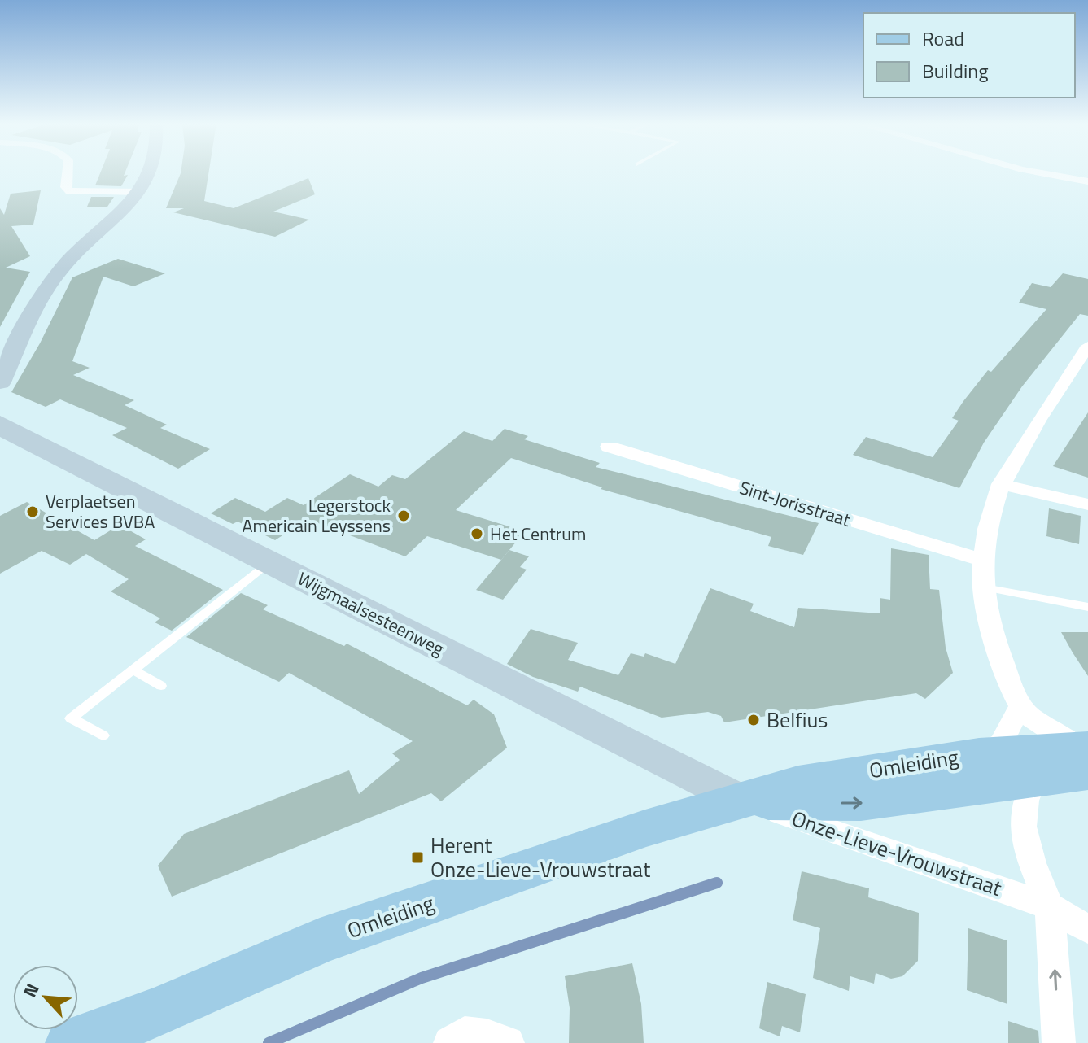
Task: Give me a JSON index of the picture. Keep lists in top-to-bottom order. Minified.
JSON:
{"streets":{"main road":["Omleiding"],"street":["Sint-Jorisstraat","Wijgmaalsesteenweg","Onze-Lieve-Vrouwstraat"]},"crossings":[["Wijgmaalsesteenweg","Omleiding"],["Wijgmaalsesteenweg","Onze-Lieve-Vrouwstraat"],["Omleiding","Onze-Lieve-Vrouwstraat"]],"places":{"other":["Verplaetsen Services BVBA","Legerstock Americain Leyssens","Het Centrum","Belfius"],"transit":["Herent Onze-Lieve-Vrouwstraat"]},"legend":["Road","Building"],"north":"top left"}
